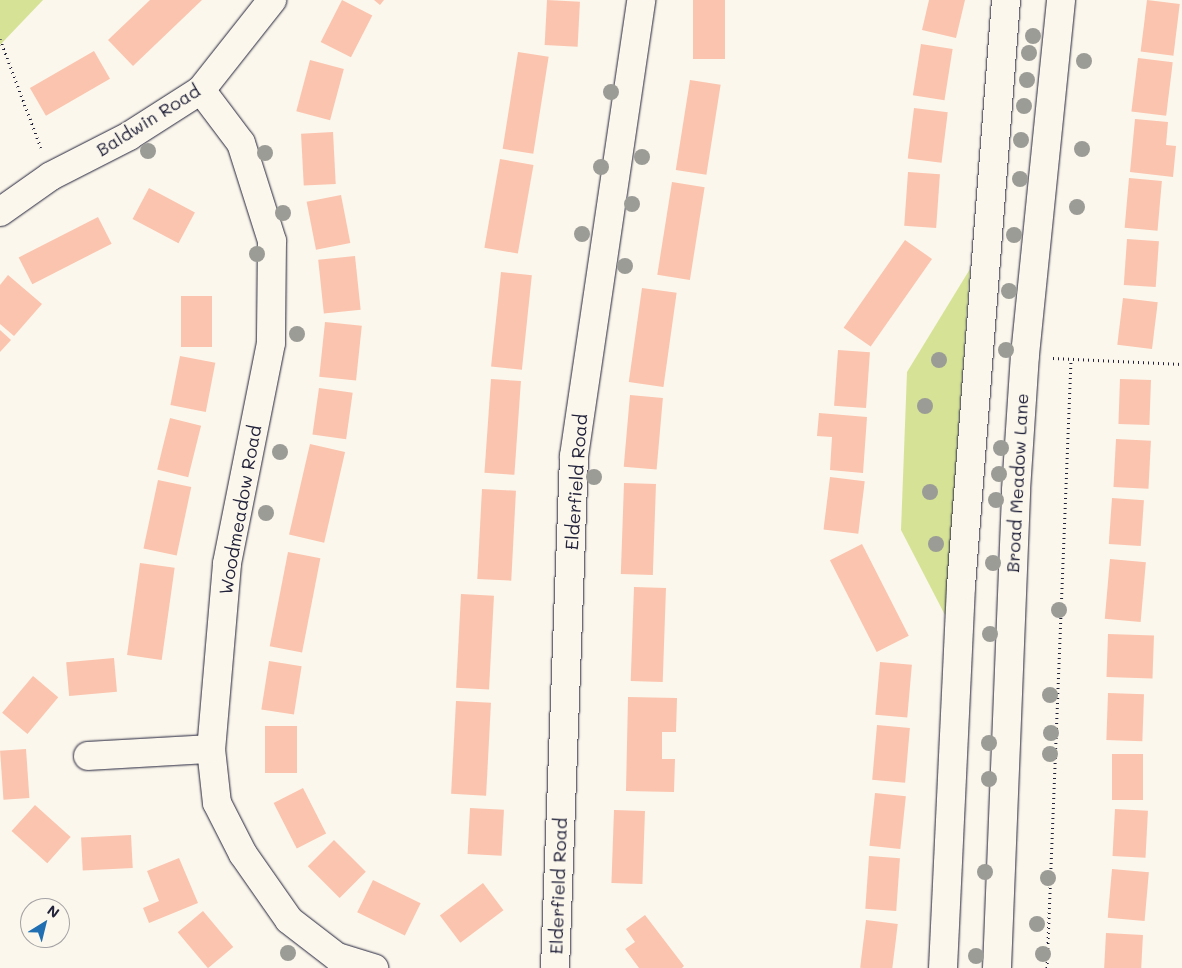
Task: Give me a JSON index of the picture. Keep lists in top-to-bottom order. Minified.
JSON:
{"streets":{"street":["Baldwin Road","Elderfield Road","Broad Meadow Lane","Woodmeadow Road"]},"crossings":[["Baldwin Road","Woodmeadow Road"]],"north":"top right"}
